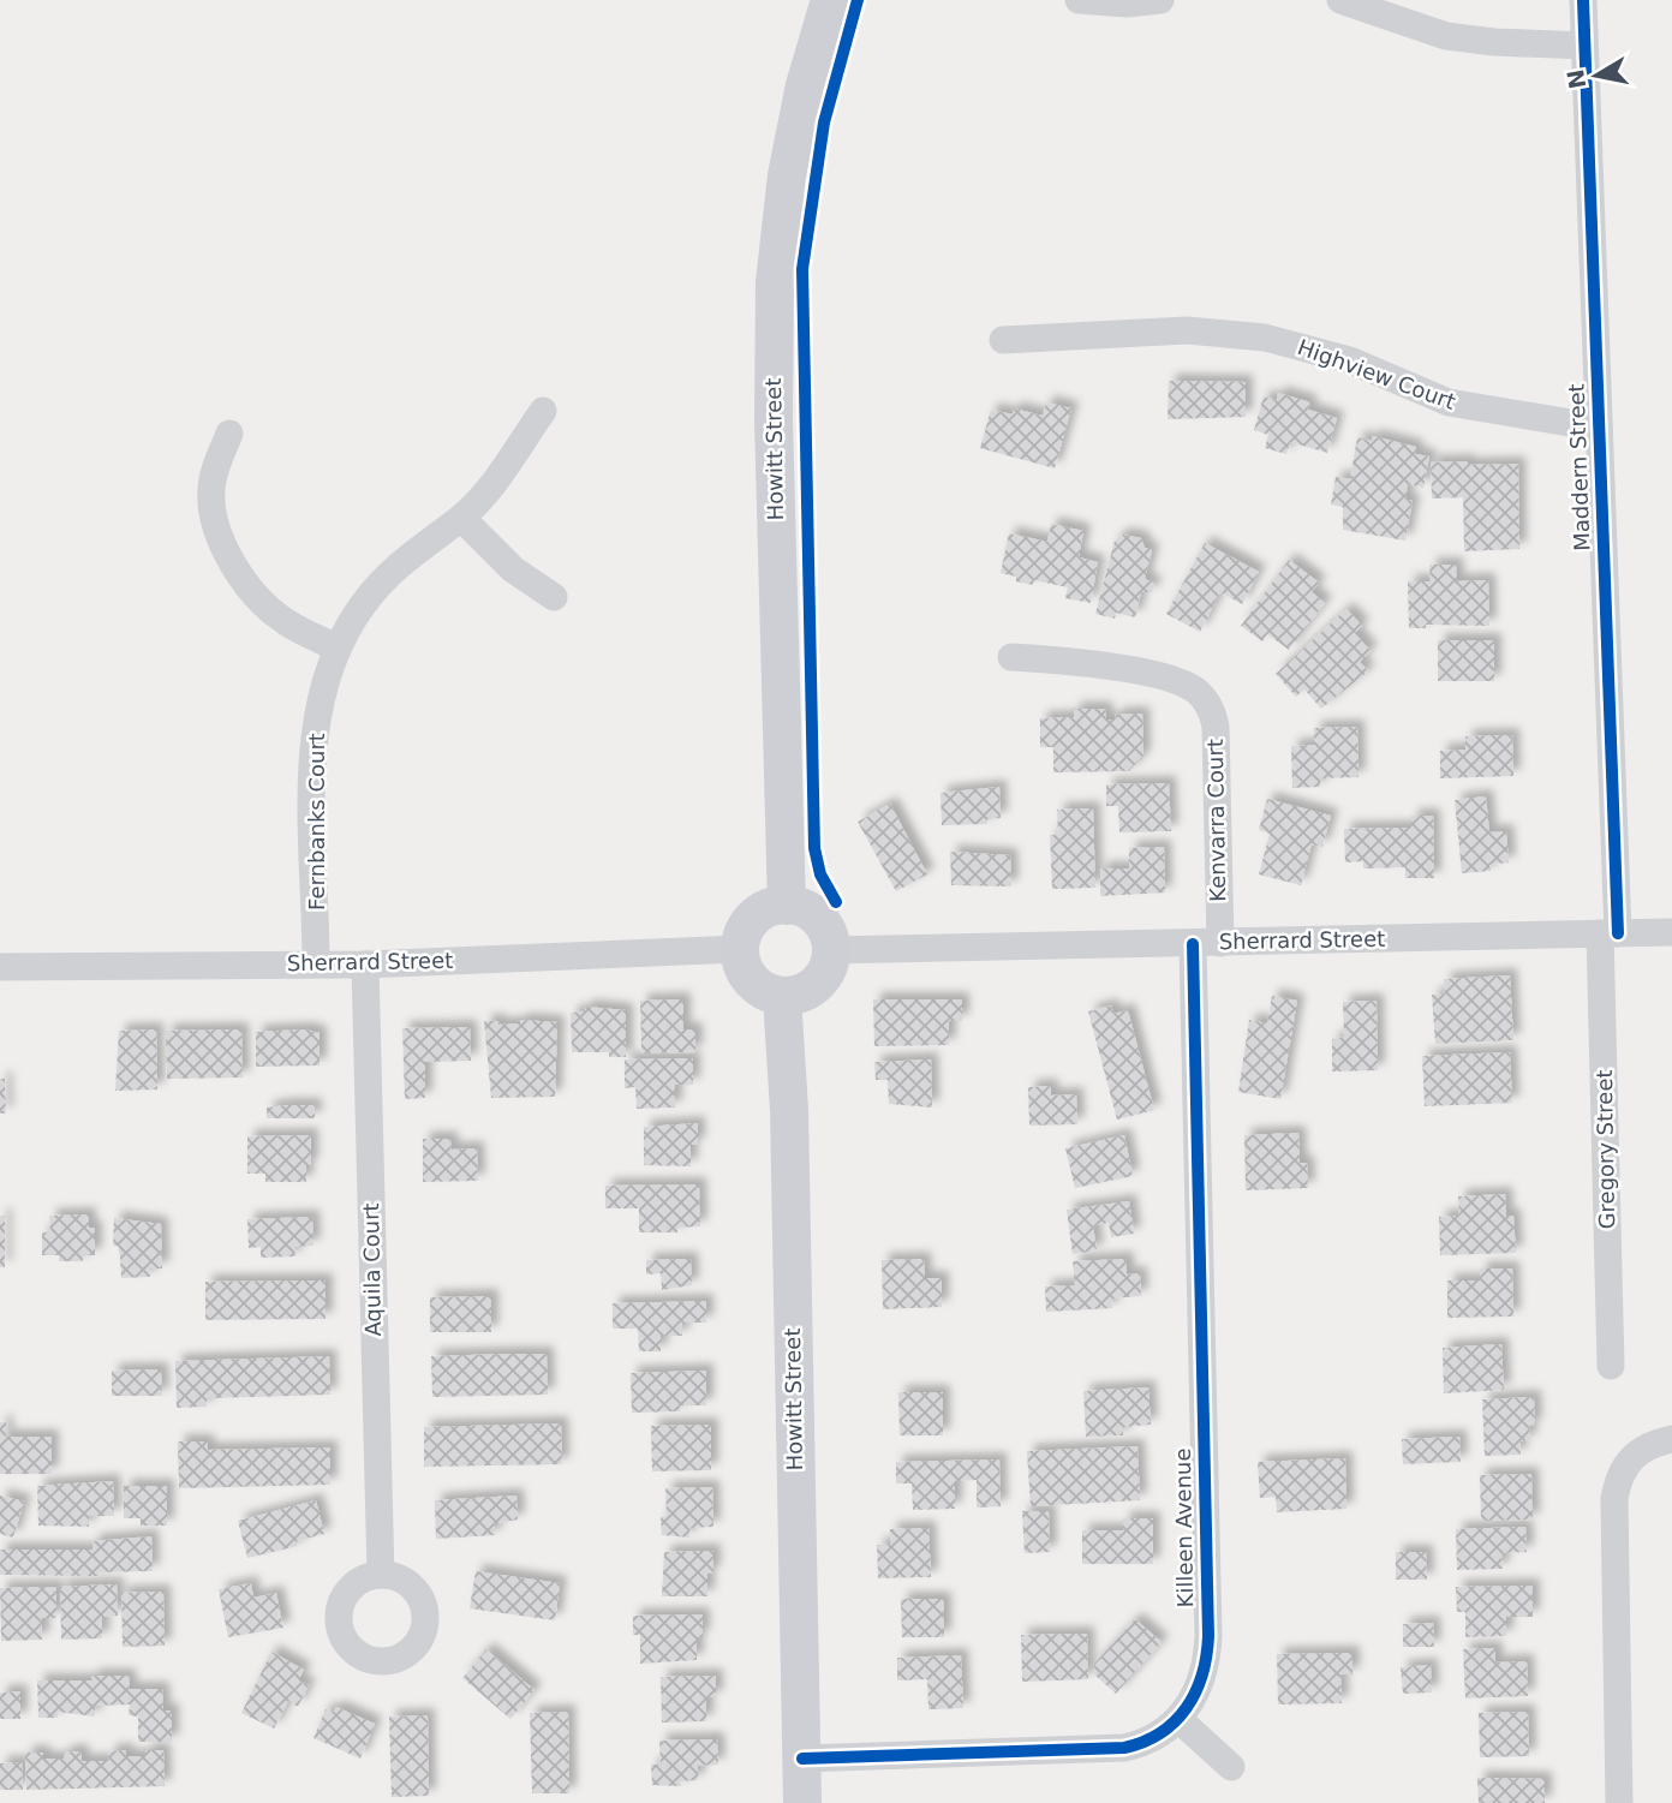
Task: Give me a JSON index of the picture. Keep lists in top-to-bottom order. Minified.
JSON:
{"streets":{"street":["Highview Court","Howitt Street","Maddern Street","Kenvarra Court","Fernbanks Court","Sherrard Street","Gregory Street","Aquila Court","Killeen Avenue"]},"crossings":[["Highview Court","Maddern Street"],["Howitt Street","Sherrard Street"],["Howitt Street","Killeen Avenue"],["Maddern Street","Sherrard Street"],["Maddern Street","Gregory Street"],["Kenvarra Court","Sherrard Street"],["Kenvarra Court","Killeen Avenue"],["Fernbanks Court","Sherrard Street"],["Sherrard Street","Gregory Street"],["Sherrard Street","Aquila Court"],["Sherrard Street","Killeen Avenue"]],"north":"left"}
